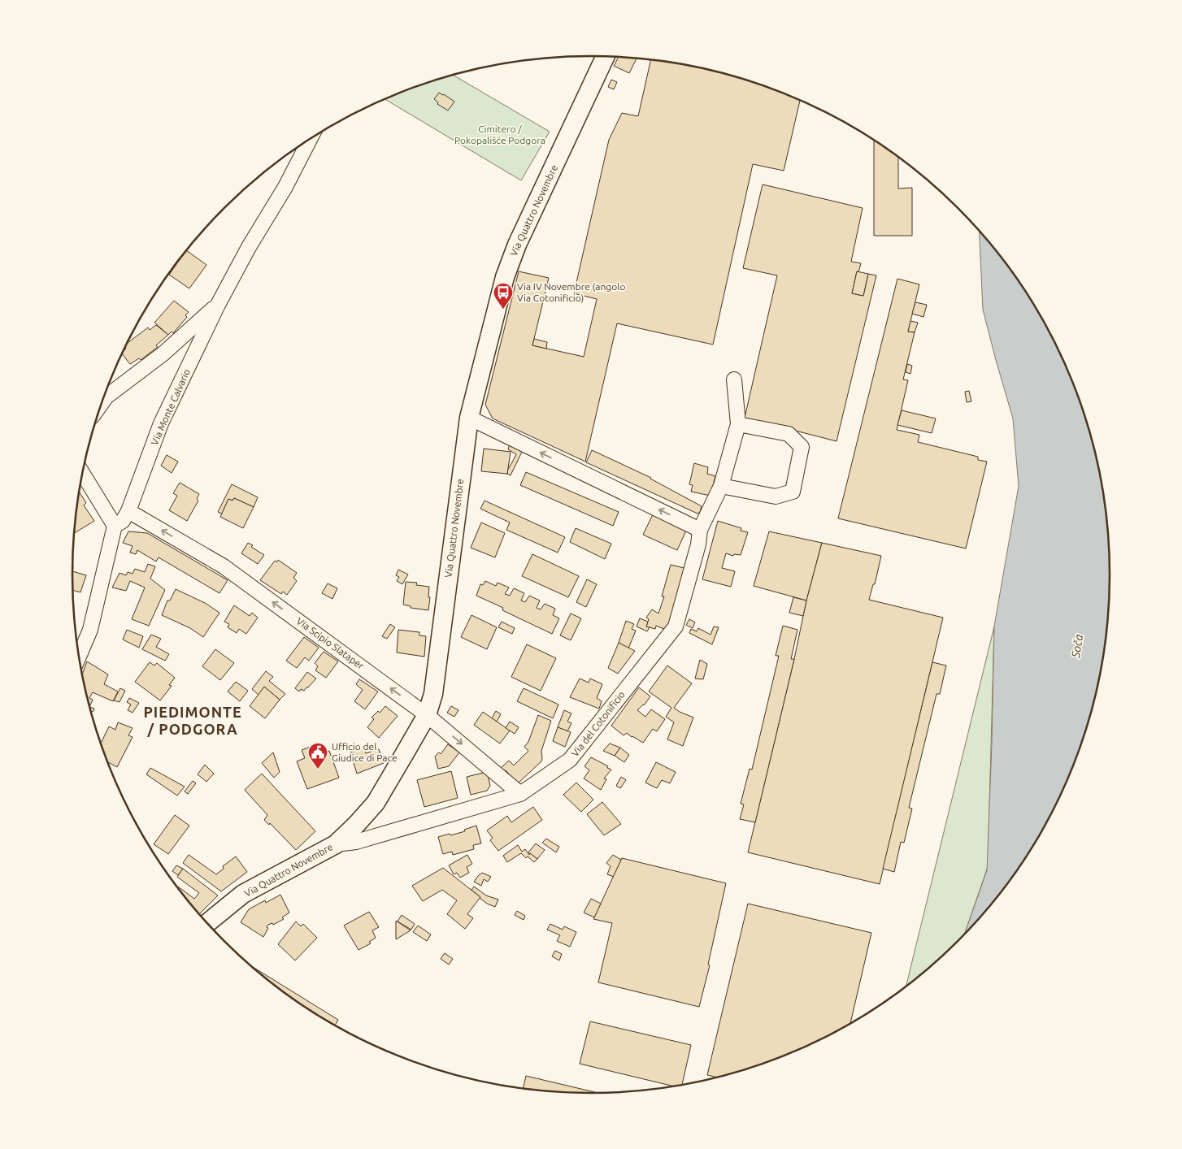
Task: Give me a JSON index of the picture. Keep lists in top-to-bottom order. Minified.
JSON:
{"streets":{"main road":["Via Quattro Novembre"],"street":["Via Monte Calvario","Via Scipio Slataper","Via del Cotonificio"]},"crossings":[["Via Quattro Novembre","Via Scipio Slataper"],["Via Quattro Novembre","Via del Cotonificio"],["Via Monte Calvario","Via Scipio Slataper"],["Via Scipio Slataper","Via del Cotonificio"]],"districts":["PIEDIMONTE / PODGORA"],"water":["Soča"],"parks":["Cimitero / Pokopališče Podgora"],"places":{"bus stop":["Via IV Novembre (angolo Via Cotonificio)"],"public building":["Ufficio del Giudice di Pace"]}}
